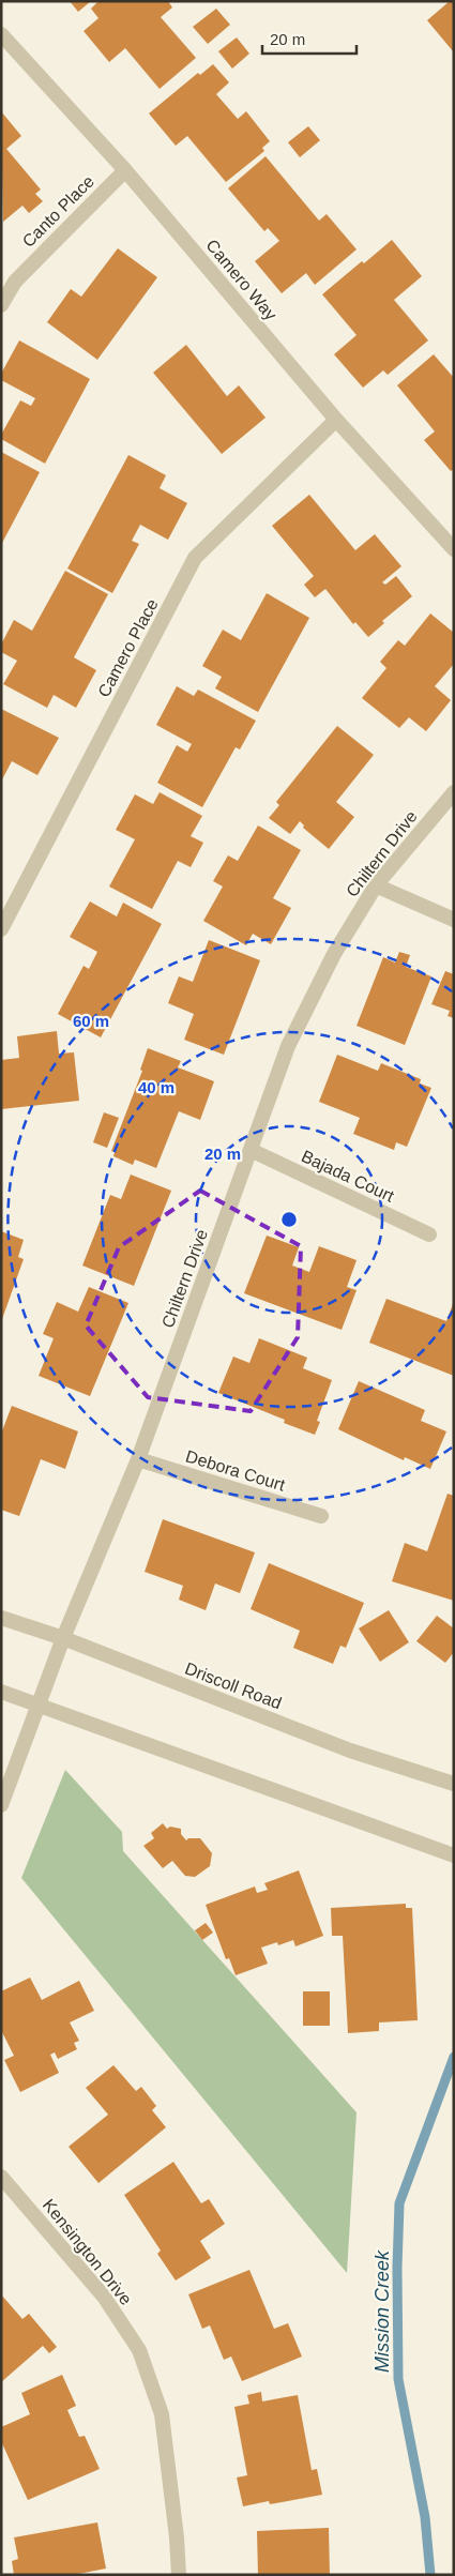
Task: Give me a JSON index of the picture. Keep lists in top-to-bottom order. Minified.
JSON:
{"streets":{"street":["Canto Place","Camero Way","Camero Place","Chiltern Drive","Bajada Court","Debora Court","Driscoll Road","Kensington Drive"]},"crossings":[["Canto Place","Camero Way"],["Camero Way","Camero Place"],["Chiltern Drive","Bajada Court"],["Chiltern Drive","Debora Court"],["Chiltern Drive","Driscoll Road"]],"water":["Mission Creek"],"scale_bar":"20 m","rings":["60 m","40 m","20 m"]}
